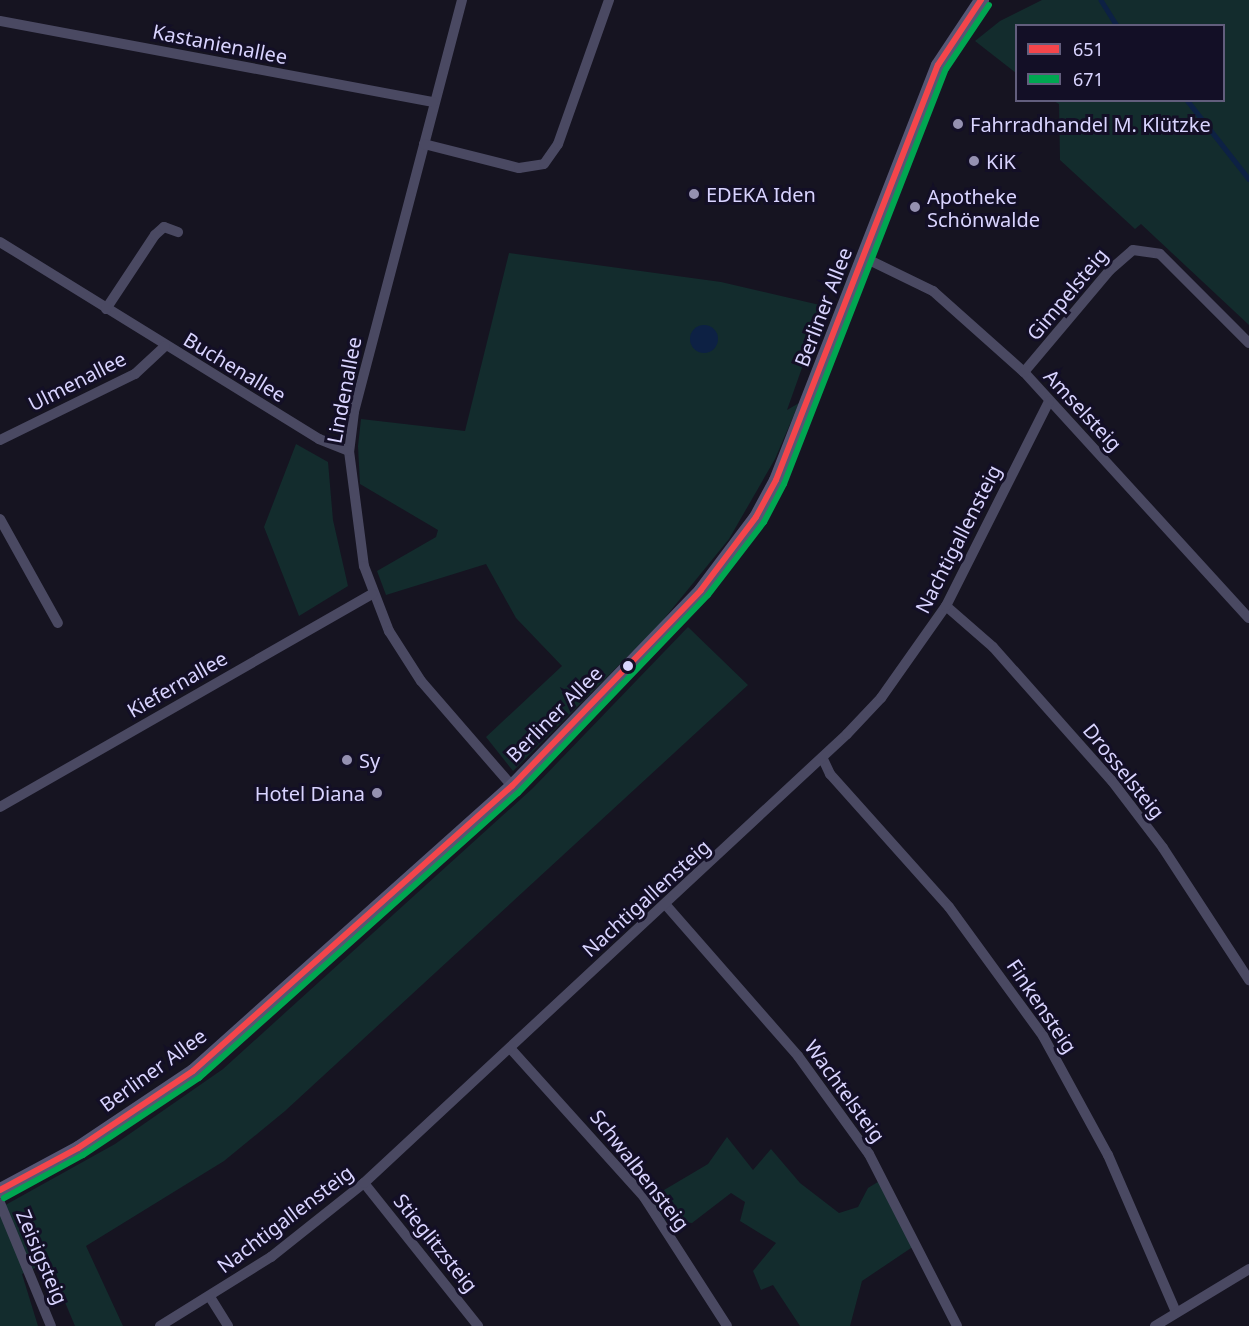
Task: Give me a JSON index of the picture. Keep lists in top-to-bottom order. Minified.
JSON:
{"streets":{"main road":["Berliner Allee"],"street":["Kastanienallee","Gimpelsteig","Buchenallee","Ulmenallee","Lindenallee","Amselsteig","Nachtigallensteig","Kiefernallee","Drosselsteig","Finkensteig","Wachtelsteig","Schwalbensteig","Stieglitzsteig","Zeisigsteig"]},"crossings":[["Kastanienallee","Lindenallee"],["Gimpelsteig","Amselsteig"],["Berliner Allee","Lindenallee"],["Berliner Allee","Amselsteig"],["Buchenallee","Ulmenallee"],["Buchenallee","Lindenallee"],["Lindenallee","Kiefernallee"],["Amselsteig","Nachtigallensteig"],["Nachtigallensteig","Drosselsteig"],["Nachtigallensteig","Finkensteig"],["Nachtigallensteig","Wachtelsteig"],["Nachtigallensteig","Schwalbensteig"],["Nachtigallensteig","Stieglitzsteig"]],"places":["Fahrradhandel M. Klützke","KiK","EDEKA Iden","Apotheke Schönwalde","Sy","Hotel Diana"],"lines":["transit line 651","transit line 671"],"legend":["651","671"]}
